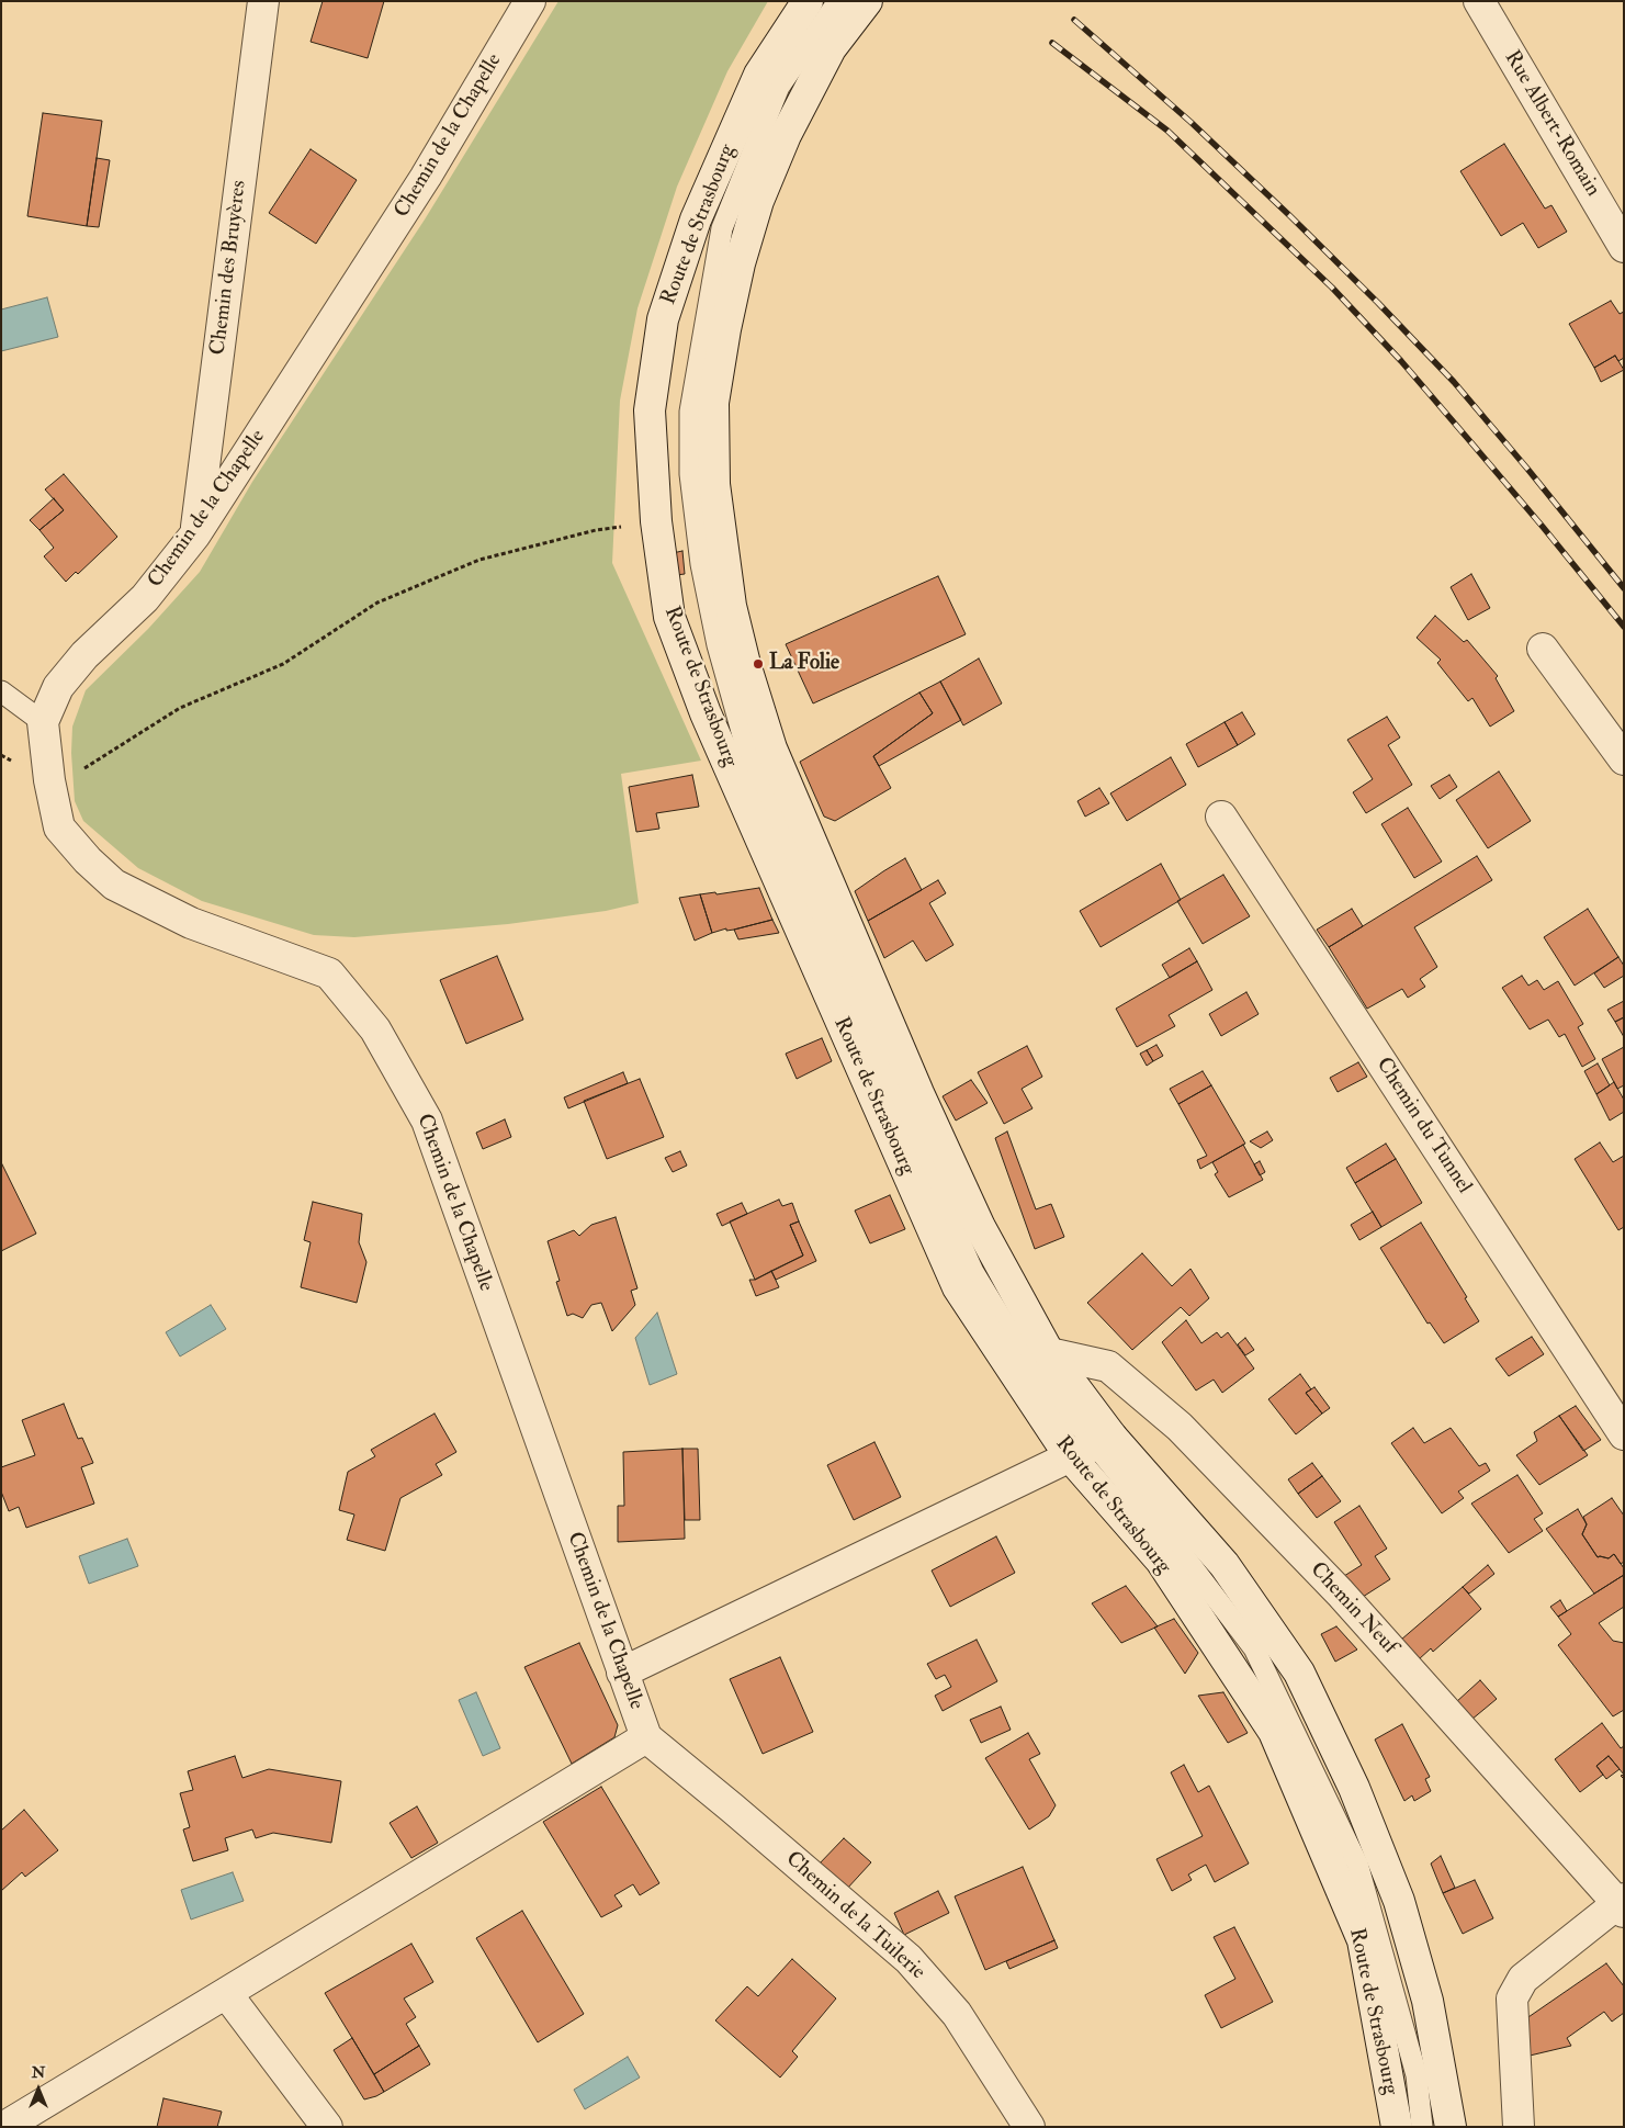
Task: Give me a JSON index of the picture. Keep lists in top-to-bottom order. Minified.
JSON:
{"streets":{"street":["Rue Albert-Romain","Chemin de la Chapelle","Route de Strasbourg","Chemin des Bruyères","Chemin du Tunnel","Chemin Neuf","Chemin de la Tuilerie"]},"crossings":[["Chemin de la Chapelle","Chemin des Bruyères"],["Chemin de la Chapelle","Chemin de la Tuilerie"],["Route de Strasbourg","Chemin Neuf"]],"places":["La Folie"],"north":"top"}
